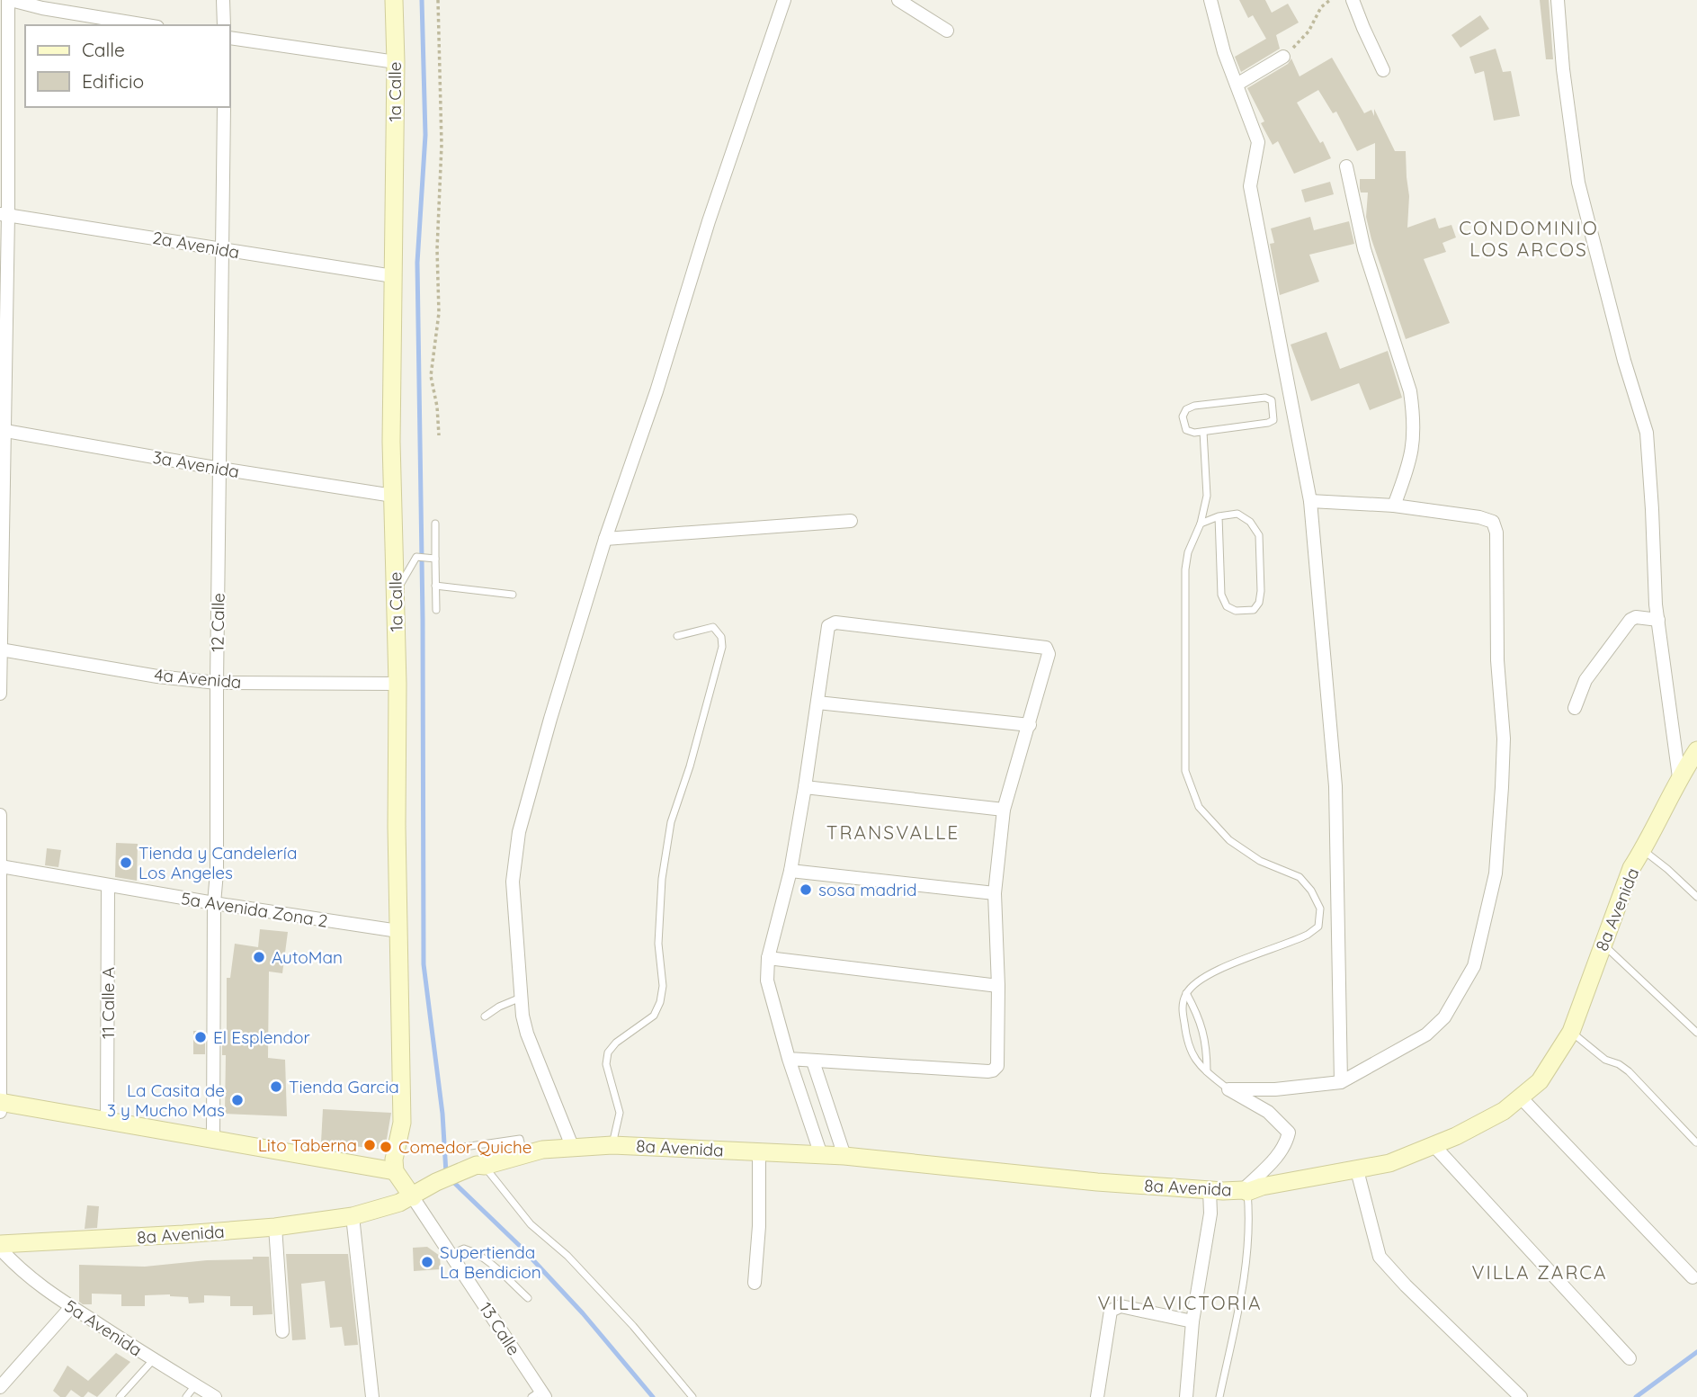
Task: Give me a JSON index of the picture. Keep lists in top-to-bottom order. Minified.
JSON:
{"streets":{"street":["1a Calle","2a Avenida","3a Avenida","12 Calle","4a Avenida","5a Avenida Zona 2","8a Avenida","11 Calle A","5a Avenida","13 Calle"]},"crossings":[["1a Calle","2a Avenida"],["1a Calle","3a Avenida"],["1a Calle","4a Avenida"],["1a Calle","5a Avenida Zona 2"],["2a Avenida","12 Calle"],["3a Avenida","12 Calle"],["12 Calle","4a Avenida"],["12 Calle","5a Avenida Zona 2"],["5a Avenida Zona 2","11 Calle A"],["8a Avenida","5a Avenida"],["8a Avenida","13 Calle"]],"districts":["CONDOMINIO LOS ARCOS","TRANSVALLE","VILLA ZARCA","VILLA VICTORIA"],"places":["Tienda y Candelería Los Angeles","sosa madrid","AutoMan","El Esplendor","Tienda Garcia","La Casita de 3 y Mucho Mas","Lito Taberna","Comedor Quiche","Supertienda La Bendicion"],"legend":["Calle","Edificio"]}
